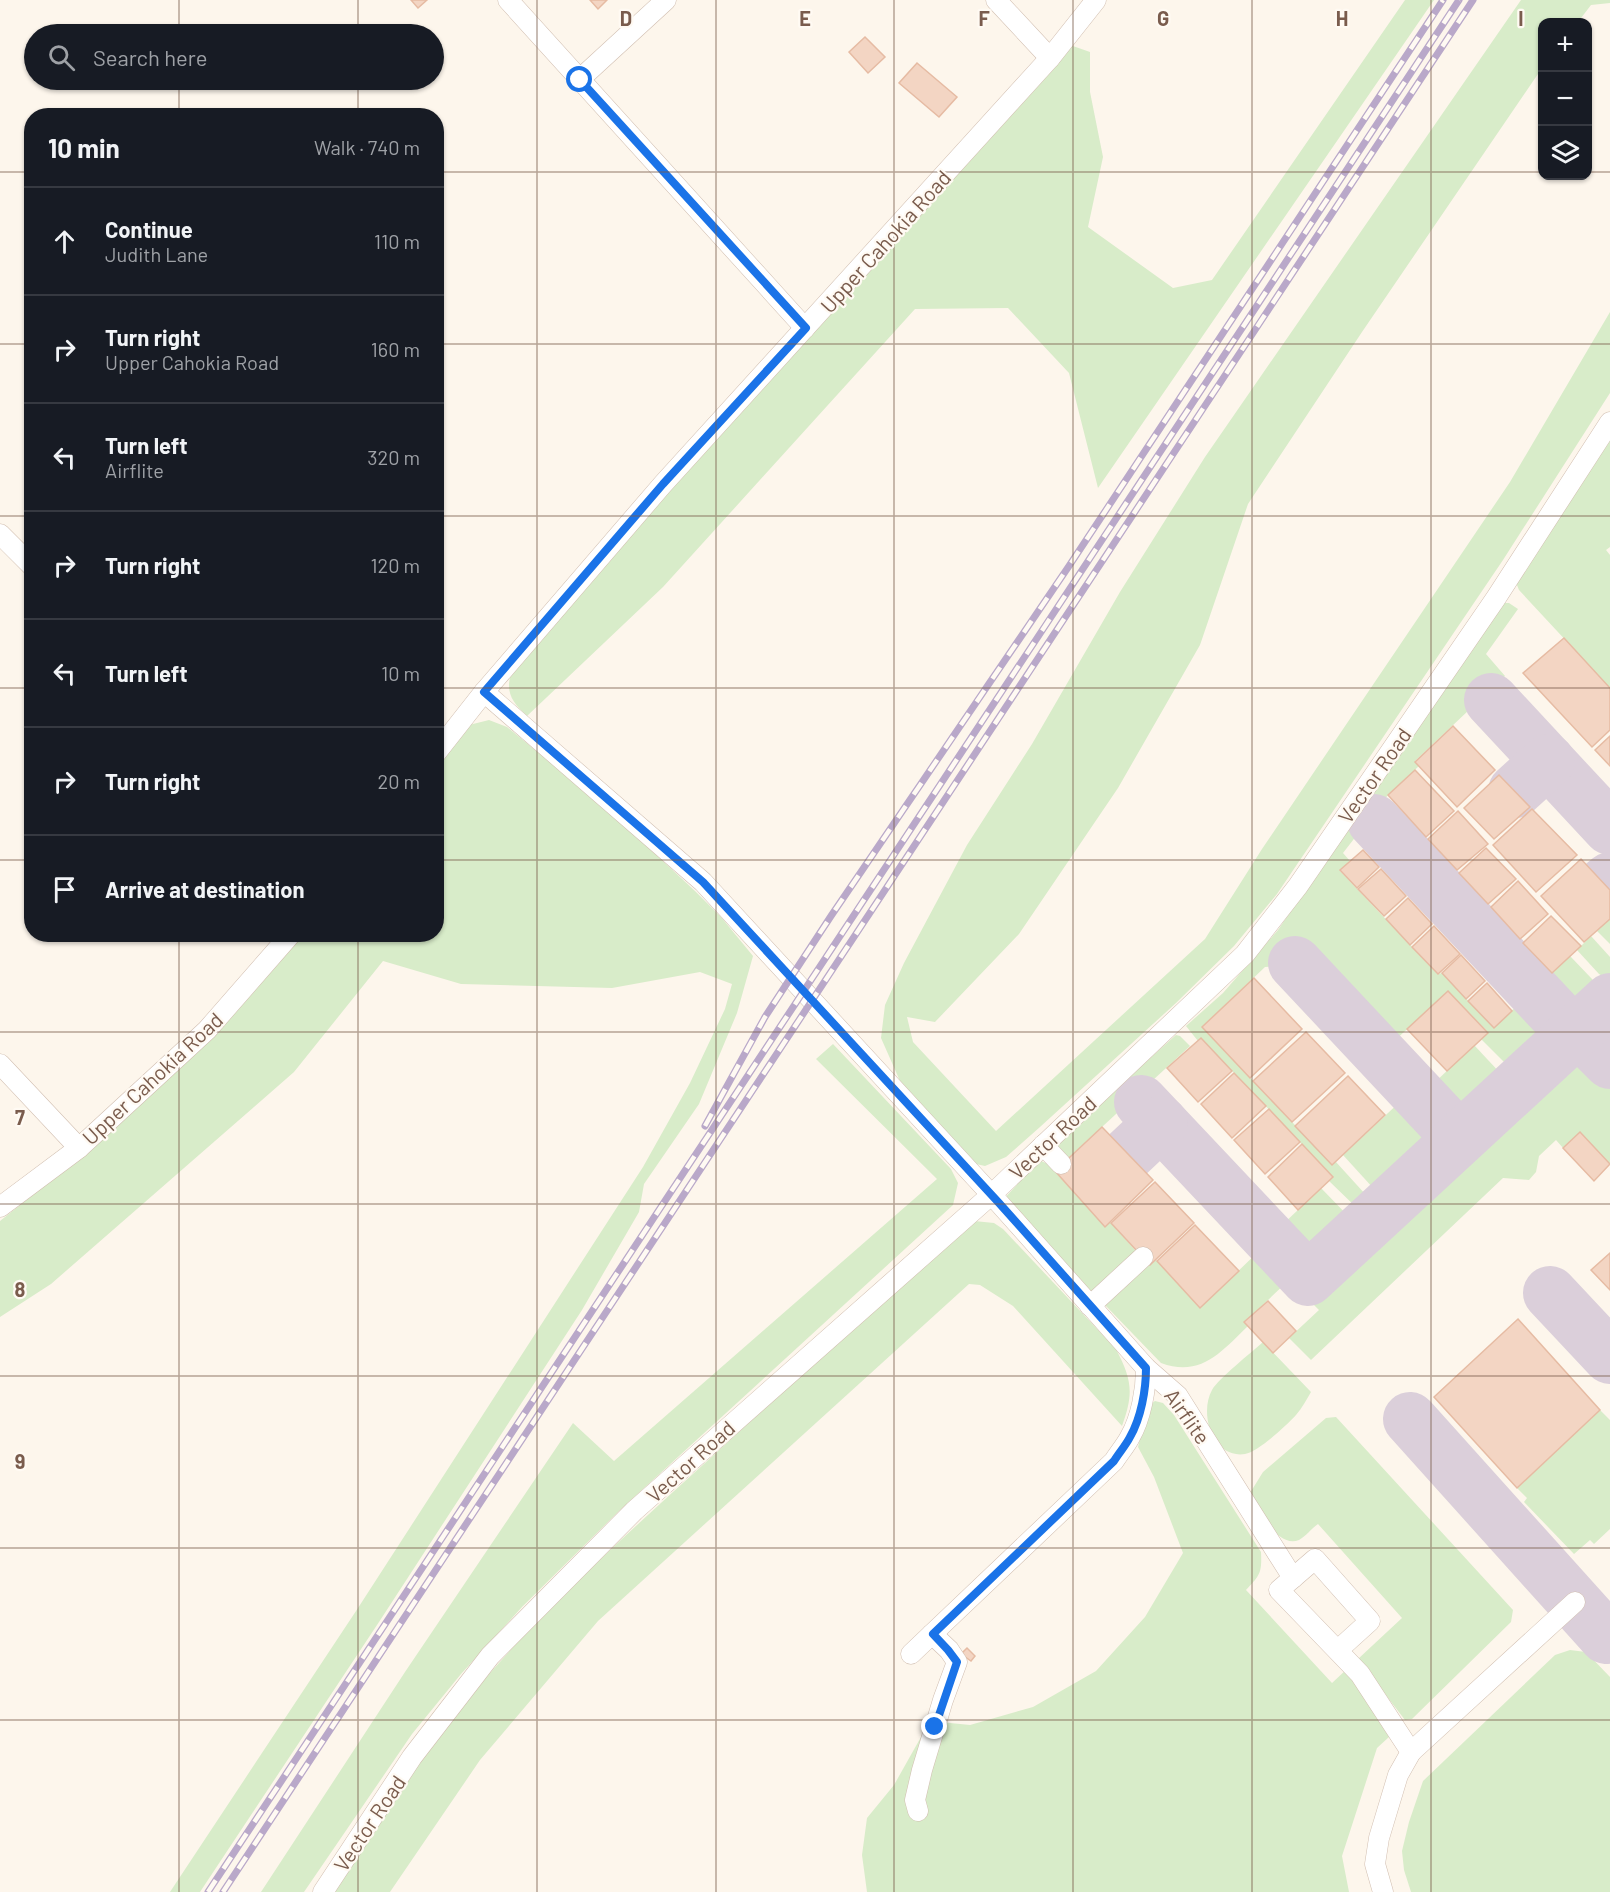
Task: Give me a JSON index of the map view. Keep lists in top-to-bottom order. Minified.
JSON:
{"streets":{"street":["Upper Cahokia Road","Vector Road","Airflite"]},"crossings":[["Upper Cahokia Road","Airflite"],["Vector Road","Airflite"]],"page":{"map_buttons":["+","−"],"search":"Search here","heading":["10 min","Walk · 740 m"],"list":[["Continue","Judith Lane","110 m"],["Turn right","Upper Cahokia Road","160 m"],["Turn left","Airflite","320 m"],["Turn right","120 m"],["Turn left","10 m"],["Turn right","20 m"],"Arrive at destination"]},"grid":{"columns":["D","E","F","G","H","I"],"rows":["7","8","9"]}}
